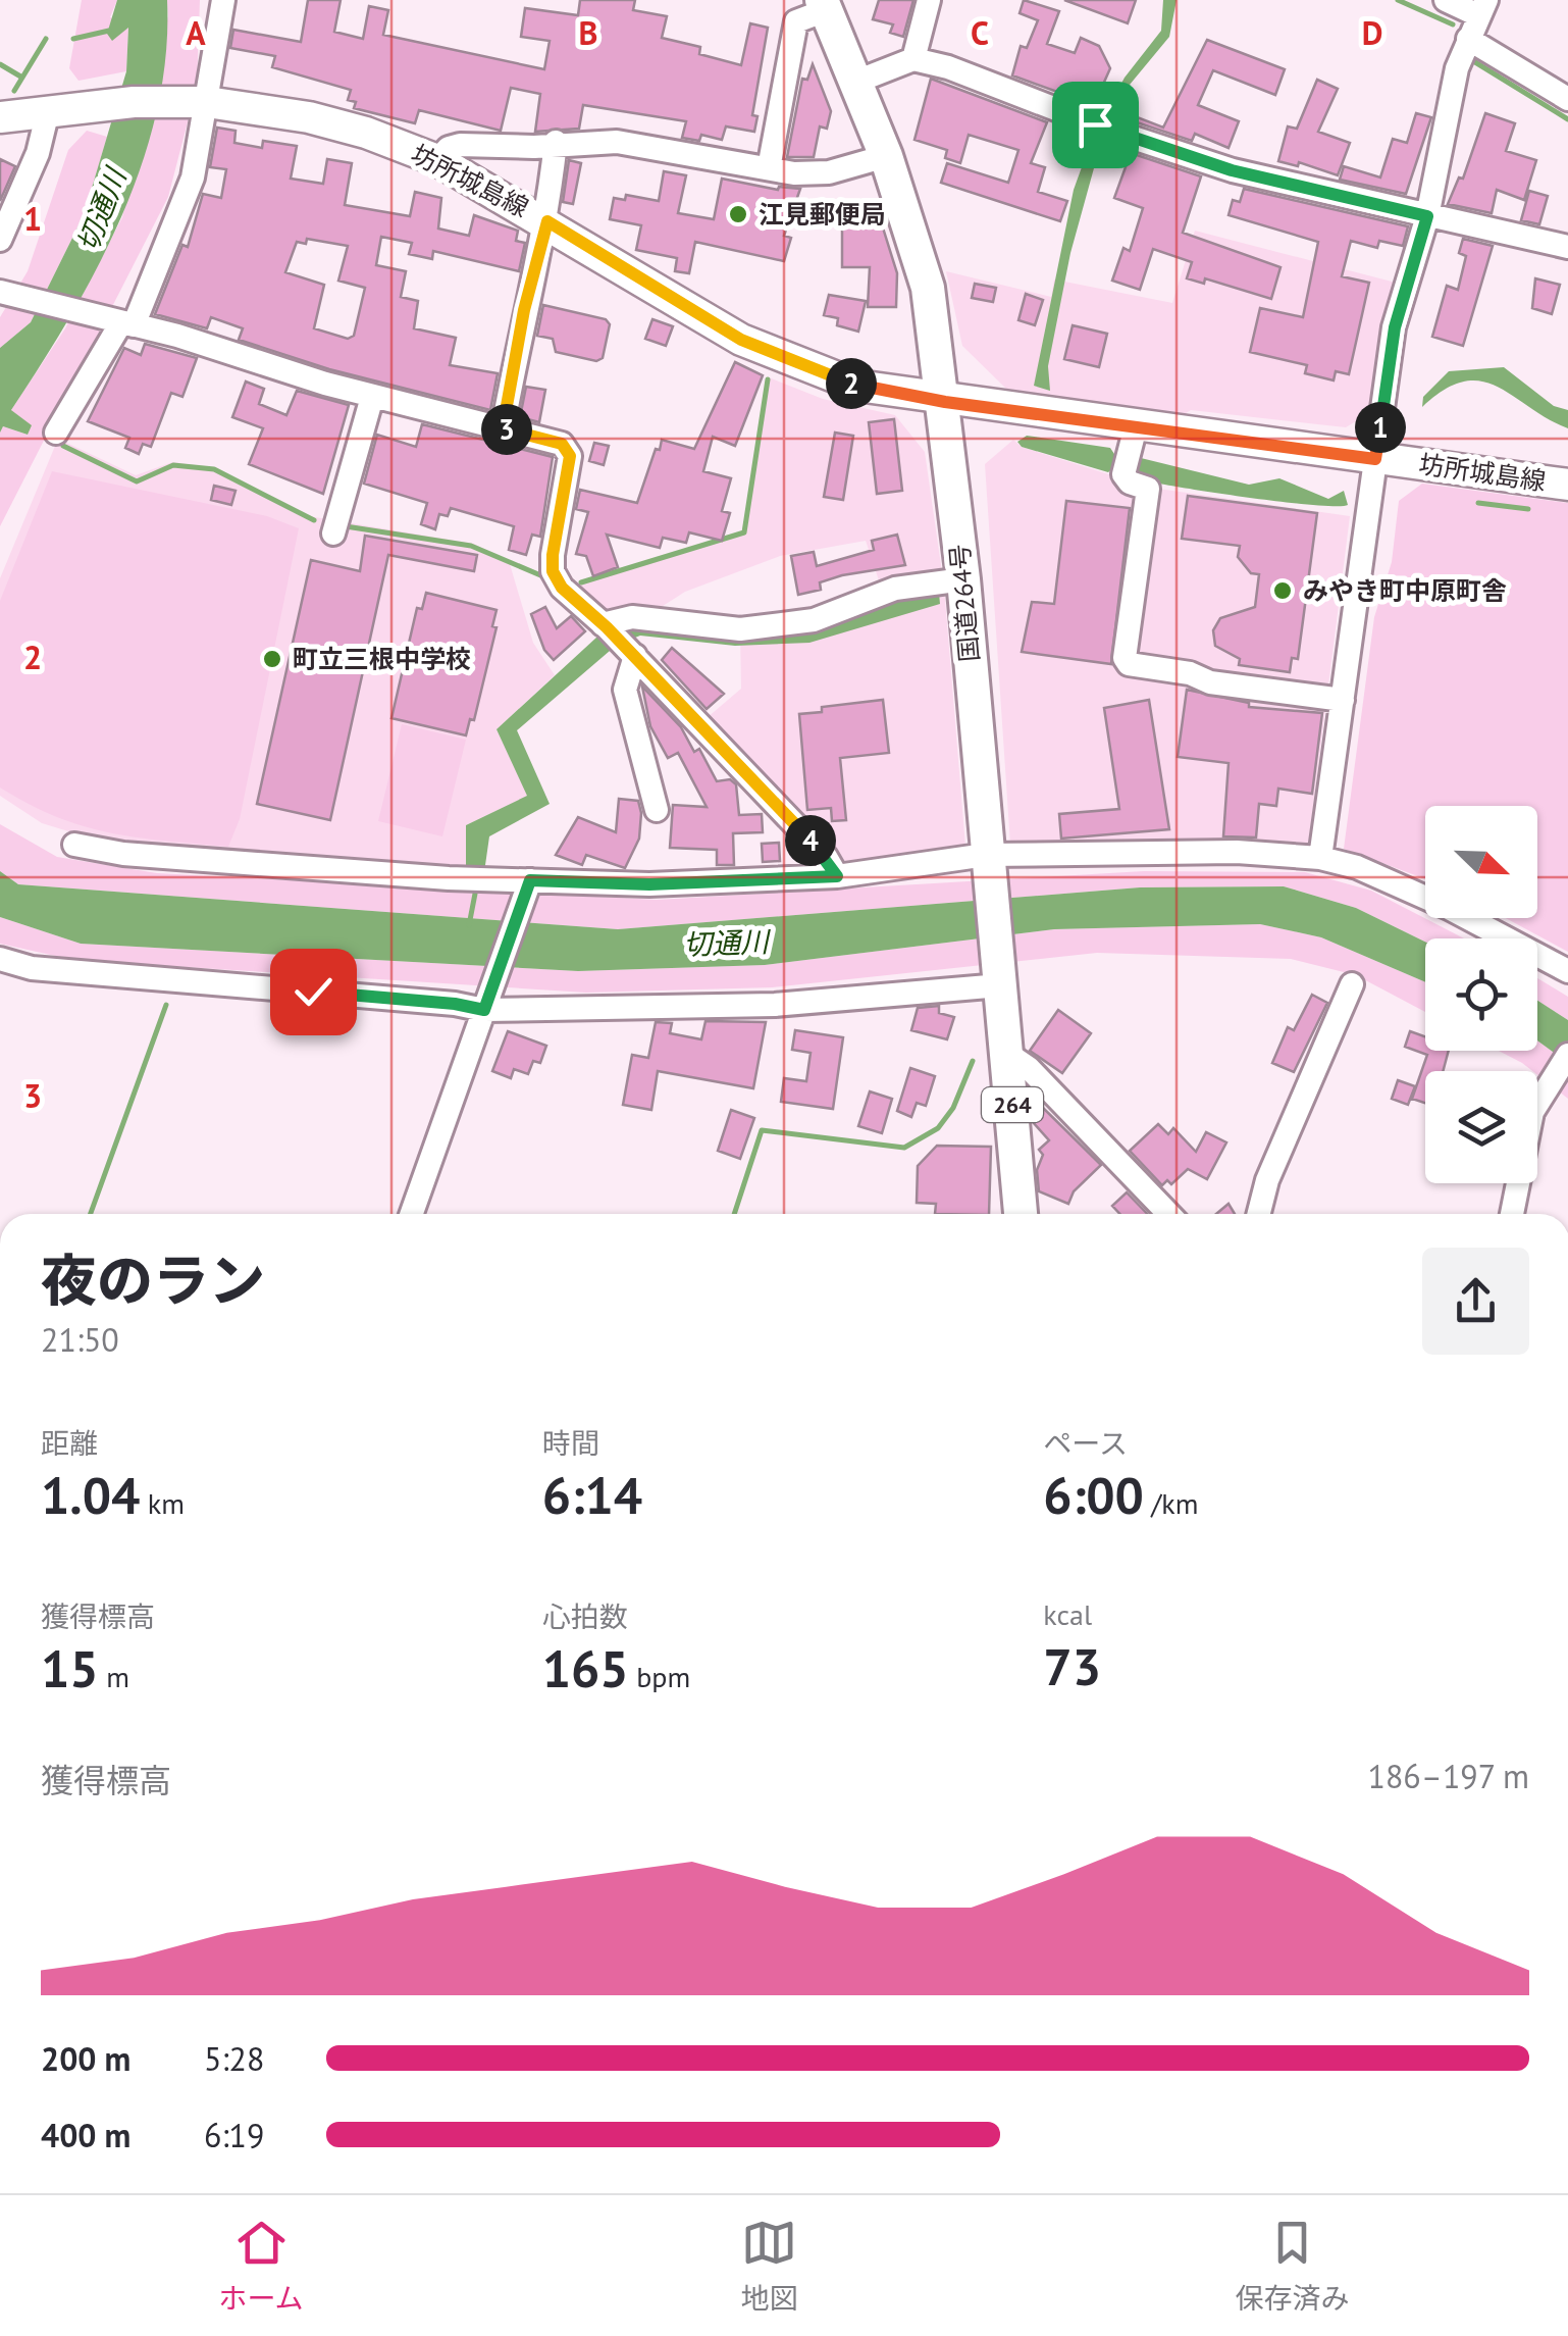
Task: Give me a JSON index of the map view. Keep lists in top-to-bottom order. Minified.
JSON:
{"streets":{"highway":["国道264号","264"],"main road":["坊所城島線"]},"crossings":[["坊所城島線","国道264号"]],"water":["切通川"],"places":["江見郵便局","みやき町中原町舎","町立三根中学校"],"north":"bottom right","page":{"pins":["2","1","3","4"],"heading":["夜のラン","21:50"],"stats":[["距離","1.04 km"],["時間","6:14"],["ペース","6:00 /km"],["獲得標高","15 m"],["心拍数","165 bpm"],["kcal","73"]],"chart":["獲得標高","186–197 m"],"list":[{"name":"200 m","note":"5:28"},{"name":"400 m","note":"6:19"}],"tabs":["ホーム","地図","保存済み"]},"grid":{"columns":["A","B","C","D"],"rows":["1","2","3"]}}
